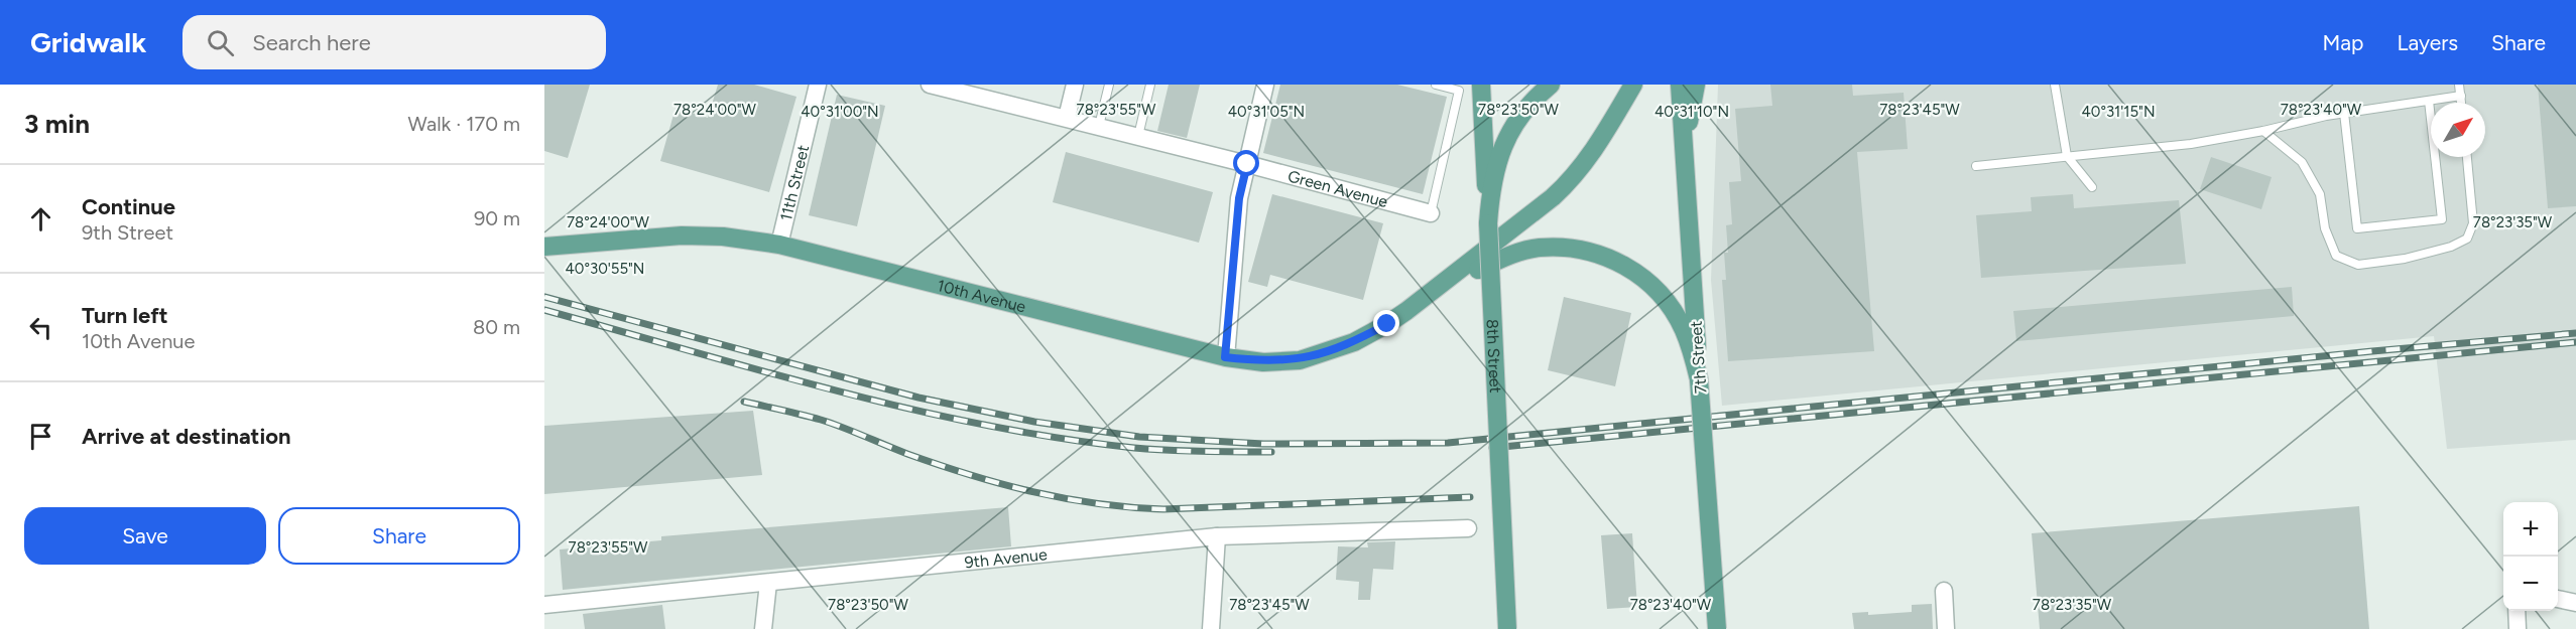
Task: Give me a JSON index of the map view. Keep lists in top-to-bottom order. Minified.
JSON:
{"streets":{"main road":["10th Avenue","8th Street","7th Street"],"street":["11th Street","Green Avenue","9th Avenue"]},"crossings":[["11th Street","10th Avenue"]],"north":"top right","page":{"header":"Gridwalk","search":"Search here","nav":["Map","Layers","Share"],"heading":["3 min","Walk · 170 m"],"list":[["Continue","9th Street","90 m"],["Turn left","10th Avenue","80 m"],"Arrive at destination"],"buttons":["Save","Share"],"map_buttons":["+","−"]},"coordinates":["78°24'00\"W","78°23'55\"W","78°23'40\"W","78°23'50\"W","78°23'45\"W","40°31'00\"N","40°31'05\"N","40°31'10\"N","40°31'15\"N","78°23'35\"W","40°30'55\"N"]}
